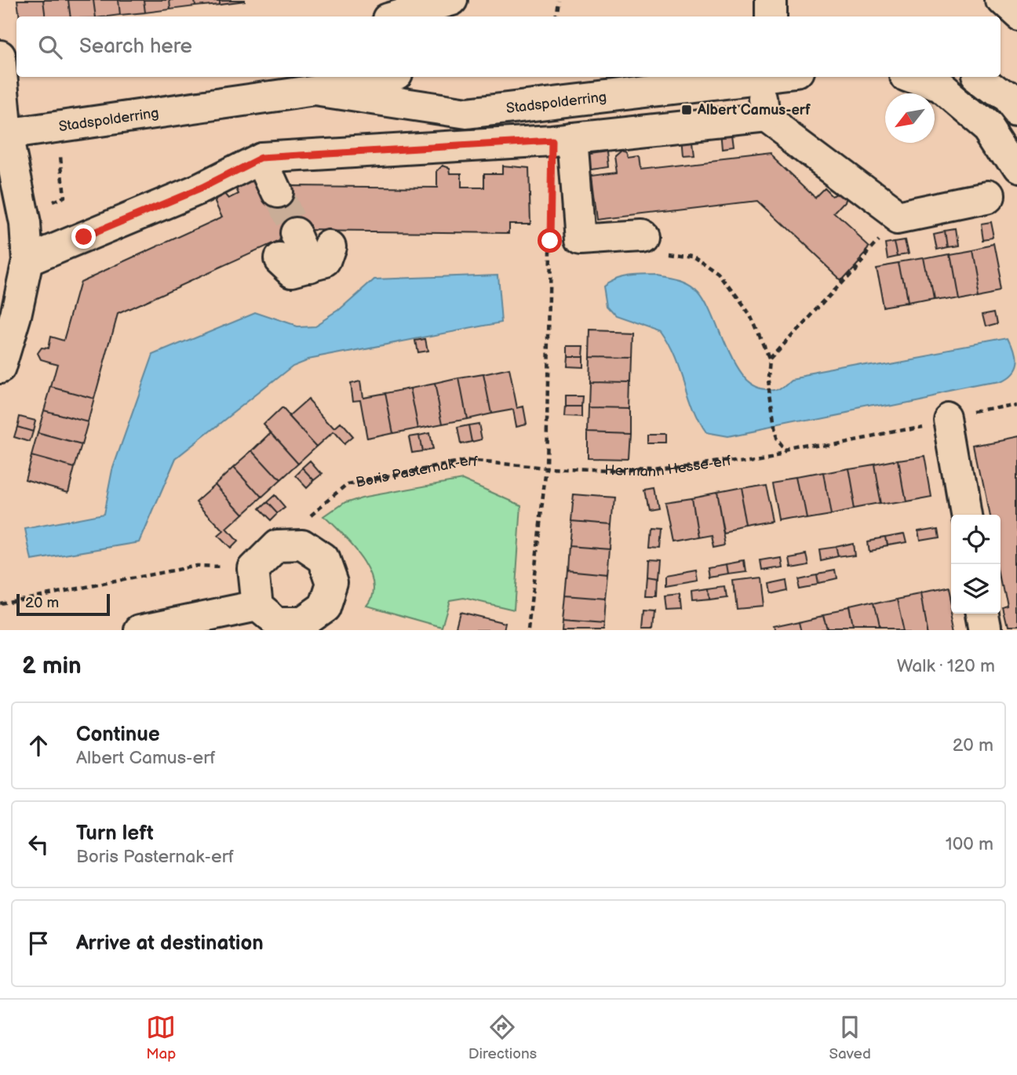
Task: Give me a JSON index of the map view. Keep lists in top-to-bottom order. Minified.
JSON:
{"streets":{"street":["Stadspolderring"],"path":["Hermann Hesse-erf","Boris Pasternak-erf"]},"crossings":[["Hermann Hesse-erf","Boris Pasternak-erf"]],"places":{"transit":["Albert Camus-erf"]},"scale_bar":"20 m","north":"bottom left","page":{"search":"Search here","scale":"20 m","heading":["2 min","Walk · 120 m"],"list":[["Continue","Albert Camus-erf","20 m"],["Turn left","Boris Pasternak-erf","100 m"],"Arrive at destination"],"nav":["Map","Directions","Saved"]}}
